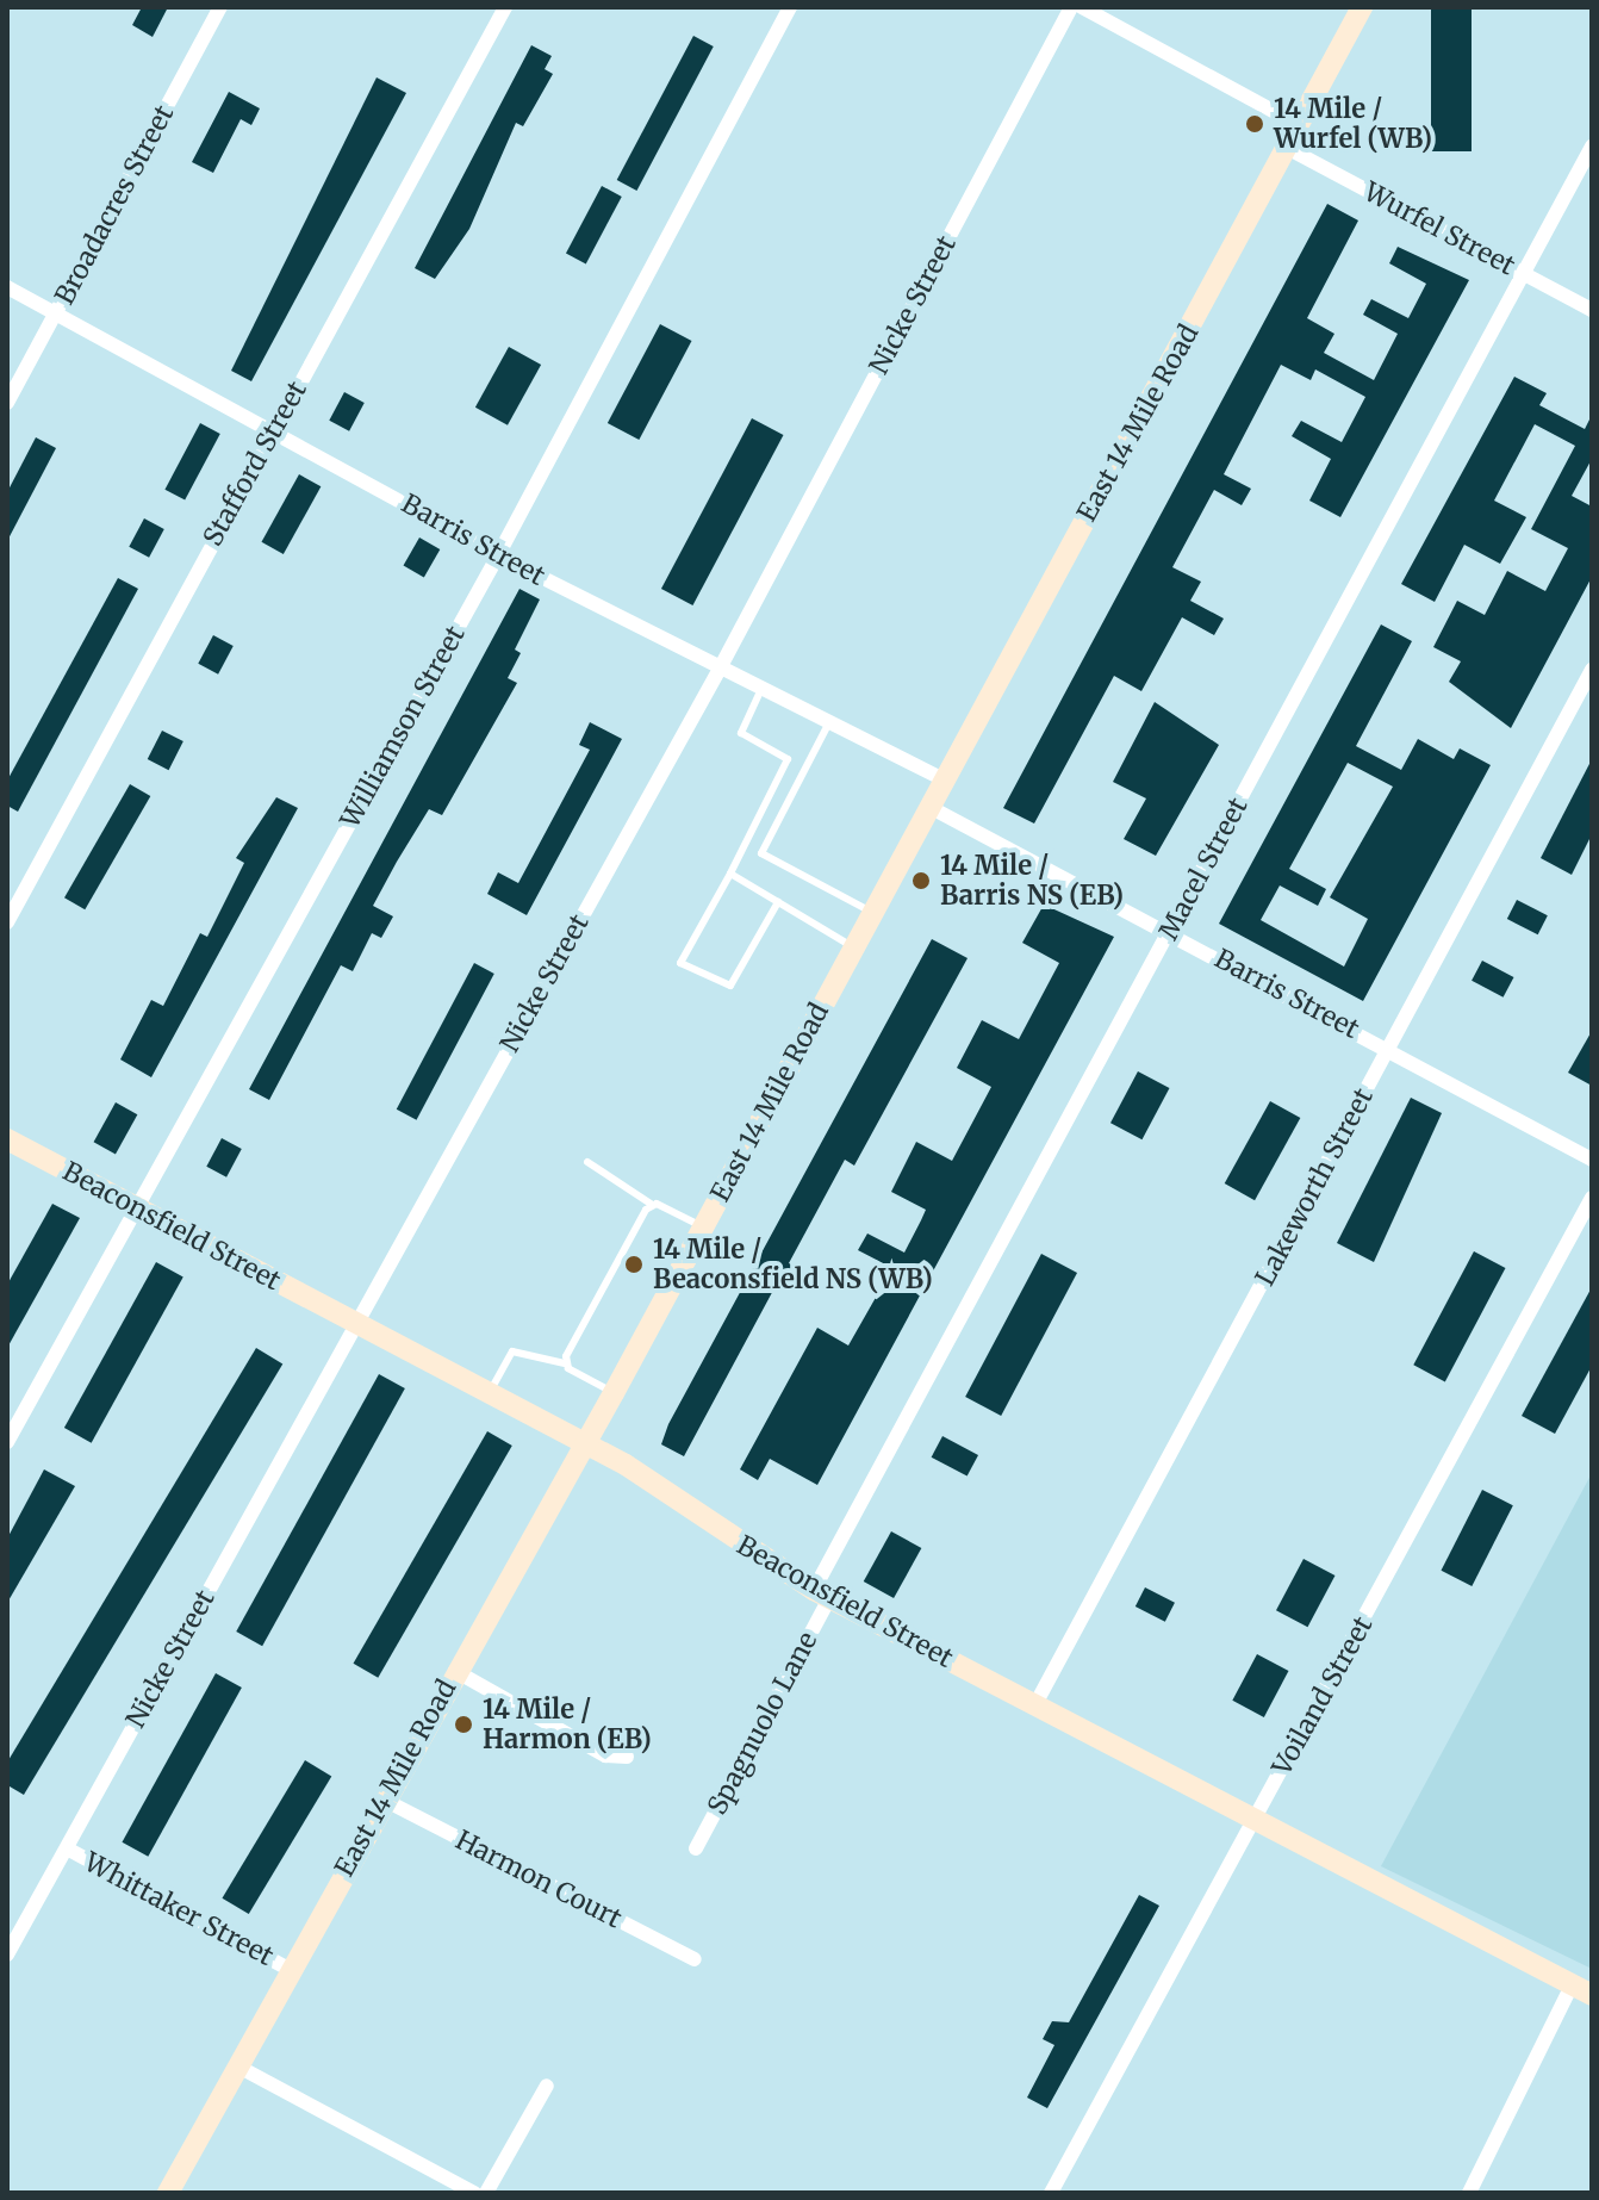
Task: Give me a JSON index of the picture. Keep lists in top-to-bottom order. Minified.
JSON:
{"streets":{"main road":["East 14 Mile Road","Beaconsfield Street"],"street":["Broadacres Street","Wurfel Street","Nicke Street","Stafford Street","Barris Street","Williamson Street","Macel Street","Lakeworth Street","Voiland Street","Spagnuolo Lane","Harmon Court","Whittaker Street"]},"crossings":[["Broadacres Street","Barris Street"],["Wurfel Street","East 14 Mile Road"],["Wurfel Street","Macel Street"],["Nicke Street","Barris Street"],["Nicke Street","Beaconsfield Street"],["Nicke Street","Whittaker Street"],["East 14 Mile Road","Barris Street"],["East 14 Mile Road","Beaconsfield Street"],["East 14 Mile Road","Harmon Court"],["East 14 Mile Road","Whittaker Street"],["Stafford Street","Barris Street"],["Barris Street","Williamson Street"],["Barris Street","Macel Street"],["Barris Street","Lakeworth Street"],["Williamson Street","Beaconsfield Street"],["Macel Street","Beaconsfield Street"],["Macel Street","Spagnuolo Lane"],["Lakeworth Street","Beaconsfield Street"],["Beaconsfield Street","Voiland Street"],["Beaconsfield Street","Spagnuolo Lane"]],"places":["14 Mile / Wurfel (WB)","14 Mile / Barris NS (EB)","14 Mile / Beaconsfield NS (WB)","14 Mile / Harmon (EB)"]}
